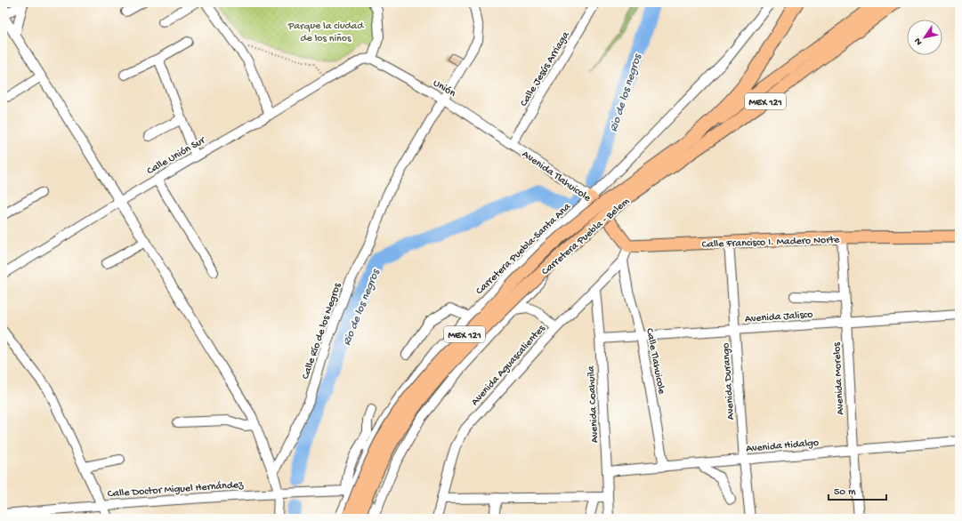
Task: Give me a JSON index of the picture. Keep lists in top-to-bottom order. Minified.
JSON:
{"streets":{"main road":["MEX 121","Avenida Tlahuicole","Carretera Puebla - Belem","Calle Francisco I. Madero Norte"],"street":["Calle Jesús Arriaga","Unión","Calle Unión Sur","Carretera Puebla-Santa Ana","Avenida Jalisco","Calle Río de los Negros","Calle Tlahuicole","Avenida Aguascalientes","Avenida Morelos","Avenida Durango","Avenida Coahuila","Avenida Hidalgo","Calle Doctor Miguel Hernández"]},"crossings":[["Calle Jesús Arriaga","Unión"],["Calle Jesús Arriaga","Avenida Tlahuicole"],["Unión","Calle Unión Sur"],["Unión","Avenida Tlahuicole"],["Unión","Calle Río de los Negros"],["Avenida Tlahuicole","Calle Francisco I. Madero Norte"],["Avenida Tlahuicole","Carretera Puebla-Santa Ana"],["Avenida Tlahuicole","Avenida Aguascalientes"],["Calle Francisco I. Madero Norte","Avenida Aguascalientes"],["Calle Francisco I. Madero Norte","Avenida Morelos"],["Calle Francisco I. Madero Norte","Avenida Durango"],["Carretera Puebla-Santa Ana","Calle Doctor Miguel Hernández"],["Avenida Jalisco","Calle Tlahuicole"],["Avenida Jalisco","Avenida Morelos"],["Avenida Jalisco","Avenida Durango"],["Avenida Jalisco","Avenida Coahuila"],["Calle Tlahuicole","Avenida Aguascalientes"],["Calle Tlahuicole","Avenida Hidalgo"],["Avenida Aguascalientes","Avenida Coahuila"],["Avenida Morelos","Avenida Hidalgo"],["Avenida Durango","Avenida Hidalgo"],["Avenida Coahuila","Avenida Hidalgo"]],"water":["Rio de los negros"],"parks":["Parque la ciudad de los niños"],"scale_bar":"50 m","north":"bottom left"}
